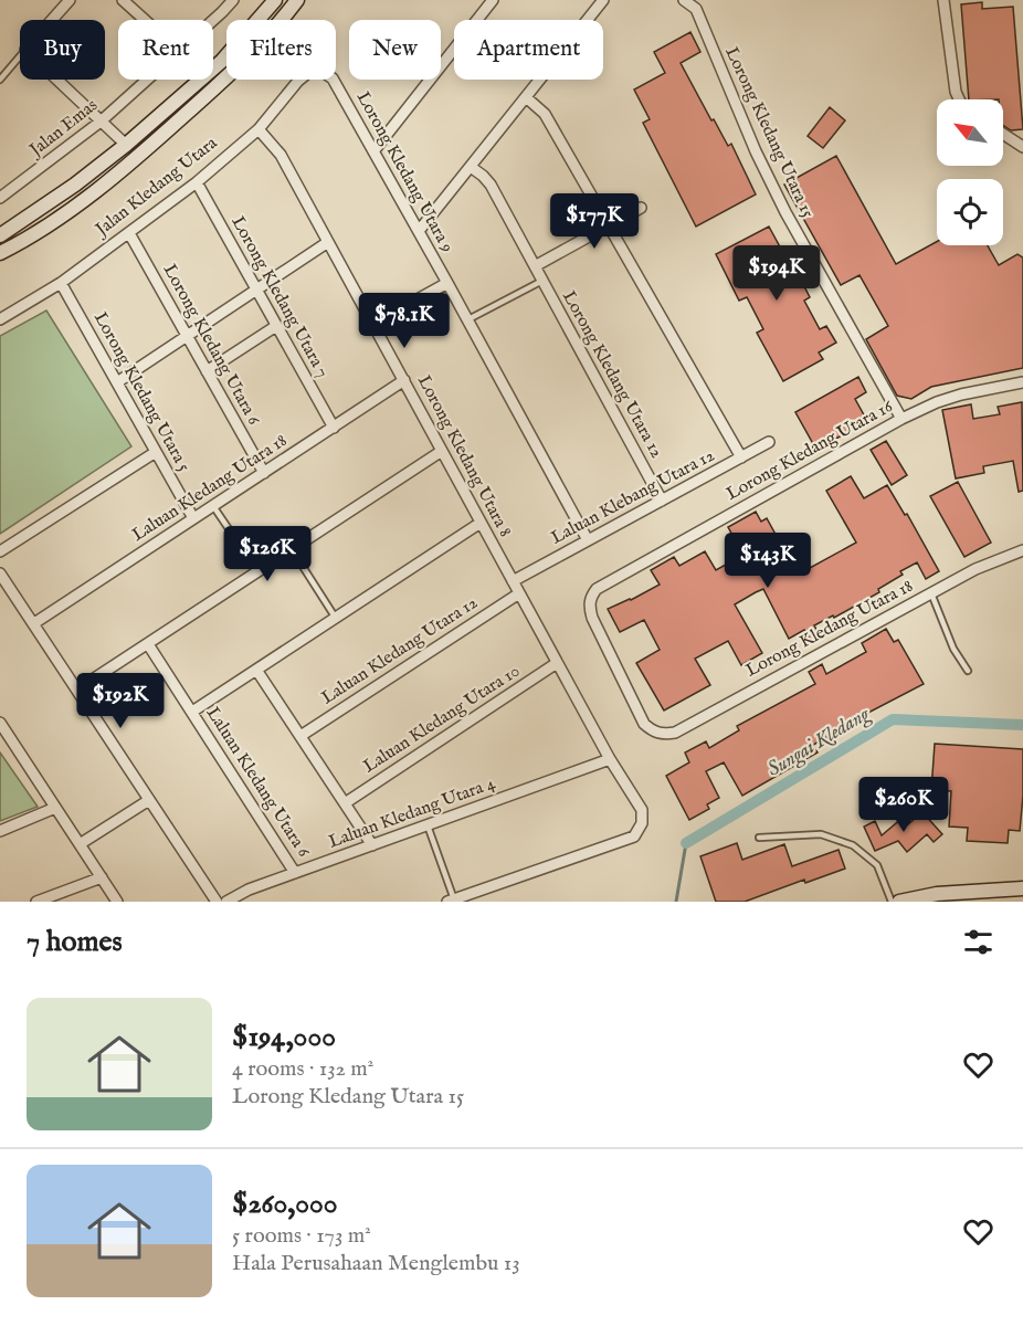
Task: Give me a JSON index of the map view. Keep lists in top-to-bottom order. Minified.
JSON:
{"streets":{"main road":["Jalan Kledang Utara"],"street":["Jalan Emas","Lorong Kledang Utara 15","Lorong Kledang Utara 9","Lorong Kledang Utara 7","Lorong Kledang Utara 6","Lorong Kledang Utara 12","Lorong Kledang Utara 5","Lorong Kledang Utara 16","Lorong Kledang Utara 8","Laluan Kledang Utara 18","Laluan Klebang Utara 12","Lorong Kledang Utara 18","Laluan Kledang Utara 12","Laluan Kledang Utara 10","Laluan Kledang Utara 6","Laluan Kledang Utara 4"]},"crossings":[["Lorong Kledang Utara 15","Lorong Kledang Utara 16"],["Lorong Kledang Utara 9","Laluan Klebang Utara 12"],["Jalan Kledang Utara","Lorong Kledang Utara 7"],["Jalan Kledang Utara","Lorong Kledang Utara 6"],["Jalan Kledang Utara","Lorong Kledang Utara 5"],["Jalan Kledang Utara","Lorong Kledang Utara 8"],["Lorong Kledang Utara 7","Laluan Kledang Utara 18"],["Lorong Kledang Utara 6","Laluan Kledang Utara 18"],["Lorong Kledang Utara 12","Laluan Klebang Utara 12"],["Lorong Kledang Utara 5","Laluan Kledang Utara 18"],["Lorong Kledang Utara 16","Lorong Kledang Utara 18"],["Lorong Kledang Utara 8","Laluan Kledang Utara 18"],["Lorong Kledang Utara 8","Laluan Klebang Utara 12"],["Lorong Kledang Utara 8","Laluan Kledang Utara 12"],["Lorong Kledang Utara 8","Laluan Kledang Utara 10"],["Lorong Kledang Utara 8","Laluan Kledang Utara 4"],["Laluan Kledang Utara 6","Laluan Kledang Utara 4"]],"water":["Sungai Kledang"],"north":"top left","page":{"chip":["Buy","Rent","Filters","New","Apartment"],"price":["$177K","$194K","$78.1K","$126K","$143K","$192K","$260K"],"heading":"7 homes","list":[{"name":"$194,000","note":"4 rooms · 132 m² · Lorong Kledang Utara 15"},{"name":"$260,000","note":"5 rooms · 173 m² · Hala Perusahaan Menglembu 13"}]}}
